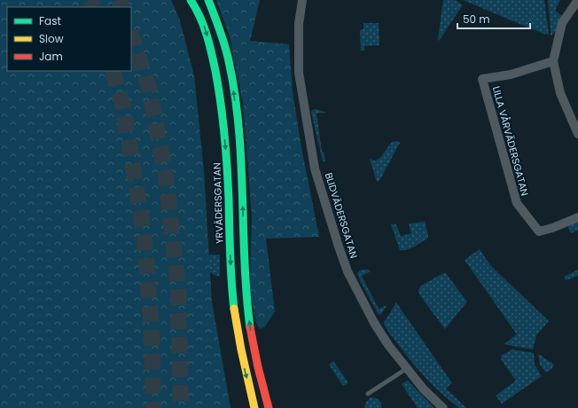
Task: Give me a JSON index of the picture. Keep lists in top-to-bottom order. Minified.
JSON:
{"streets":{"street":["LILLA VÅRVÄDERSGATAN","YRVÄDERSGATAN","BLIDVÄDERSGATAN"]},"legend":["Fast","Slow","Jam"],"scale_bar":"50 m"}
